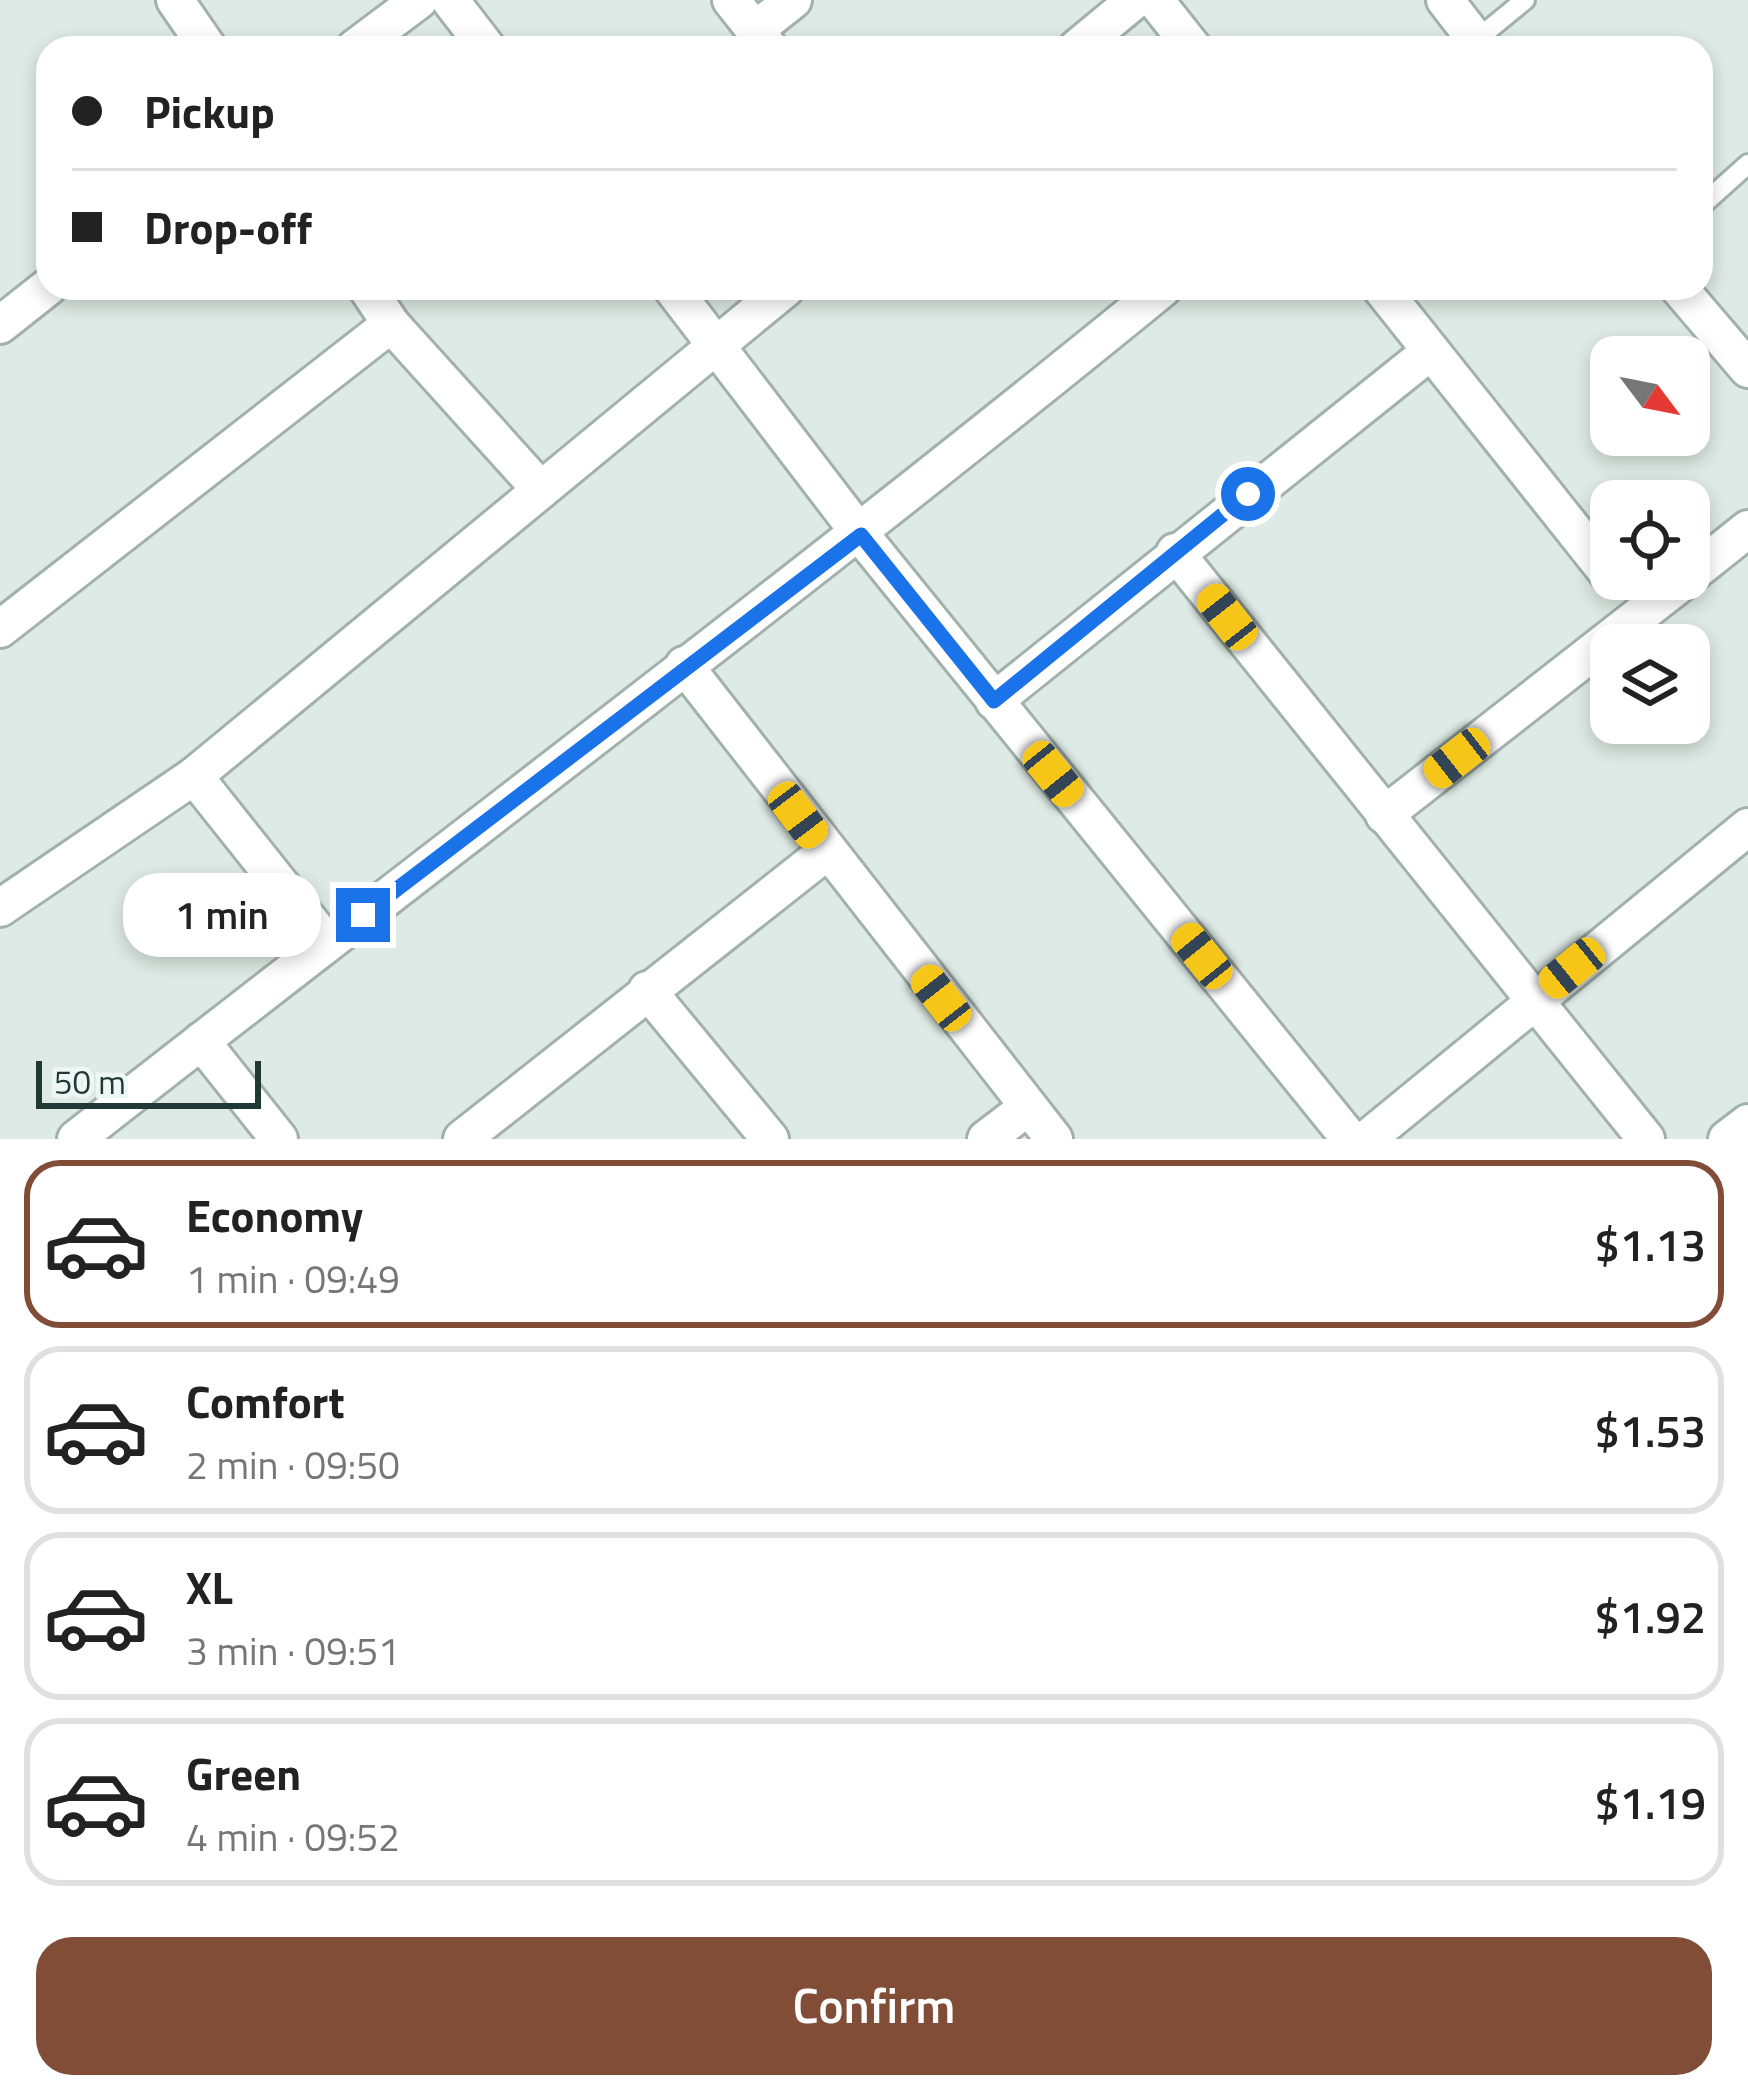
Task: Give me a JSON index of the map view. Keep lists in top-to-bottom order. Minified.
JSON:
{"scale_bar":"50 m","north":"bottom right","page":{"banner":["Pickup","Drop-off"],"bubble":"1 min","scale":"50 m","list":[{"name":"Economy","note":"1 min · 09:49","value":"$1.13"},{"name":"Comfort","note":"2 min · 09:50","value":"$1.53"},{"name":"XL","note":"3 min · 09:51","value":"$1.92"},{"name":"Green","note":"4 min · 09:52","value":"$1.19"}],"buttons":"Confirm"}}
